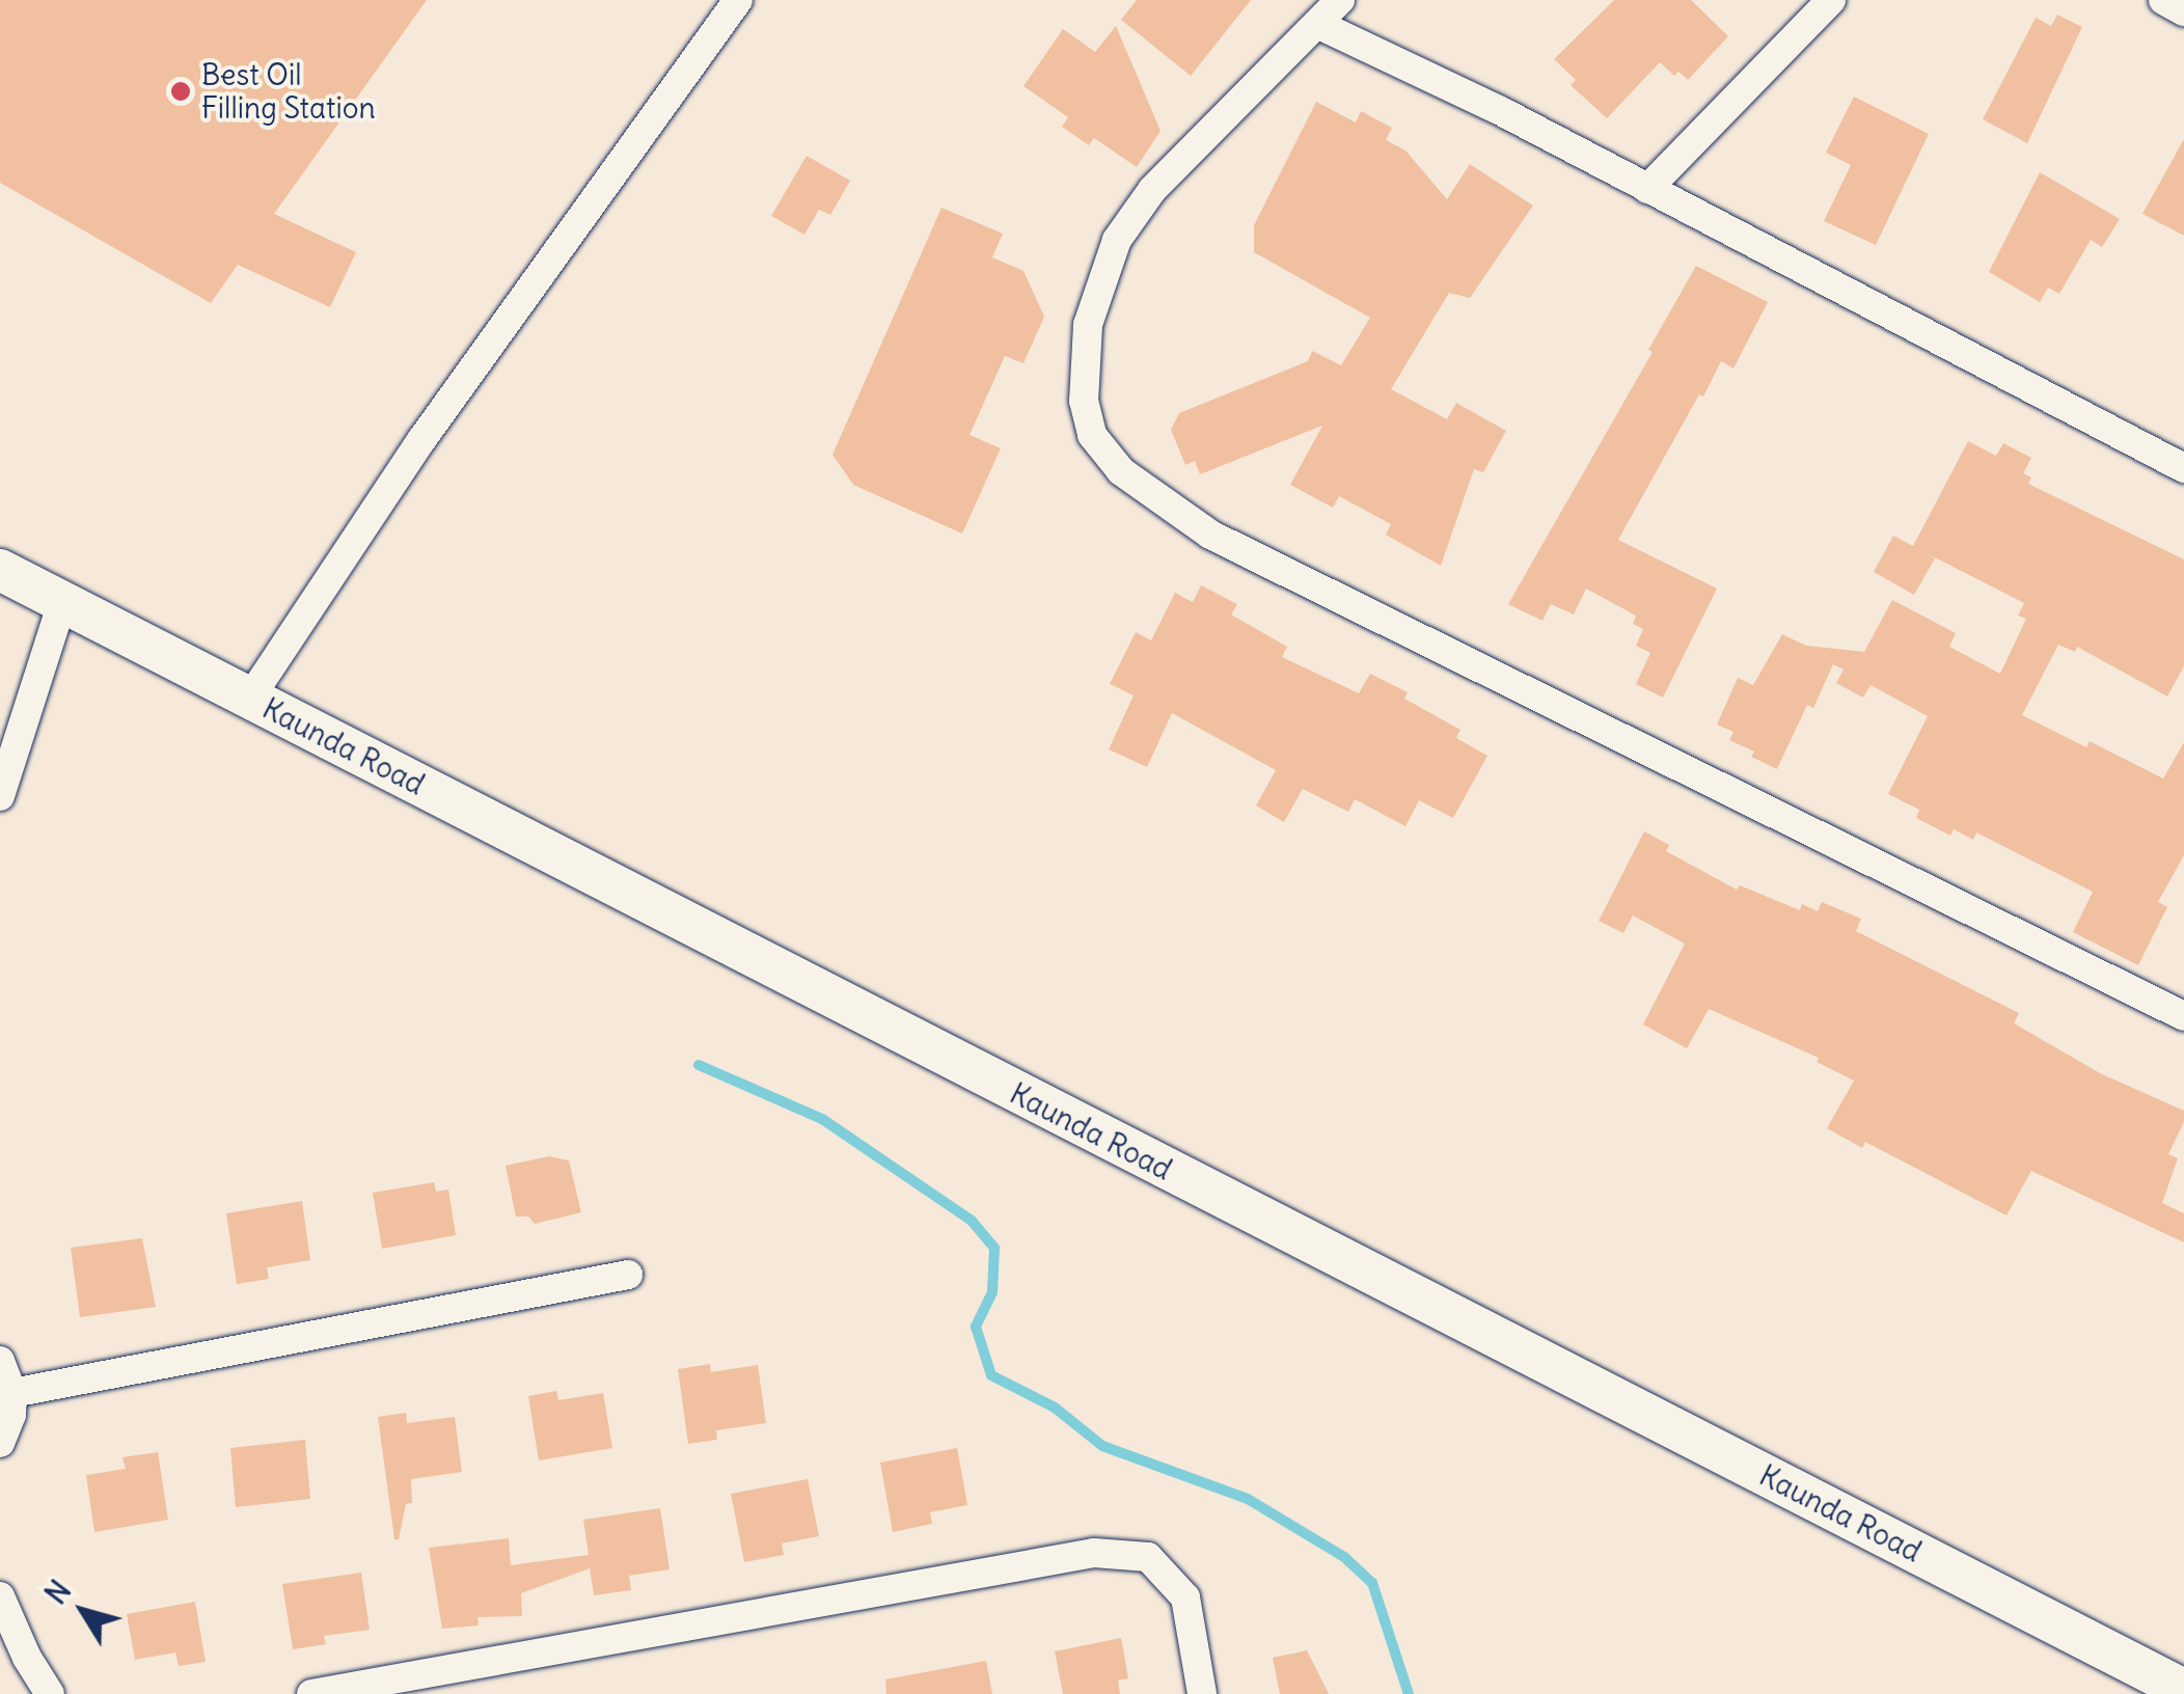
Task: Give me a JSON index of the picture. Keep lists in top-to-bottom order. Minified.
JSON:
{"streets":{"main road":["Kaunda Road"]},"places":["Best Oil Filling Station"],"north":"top left"}
